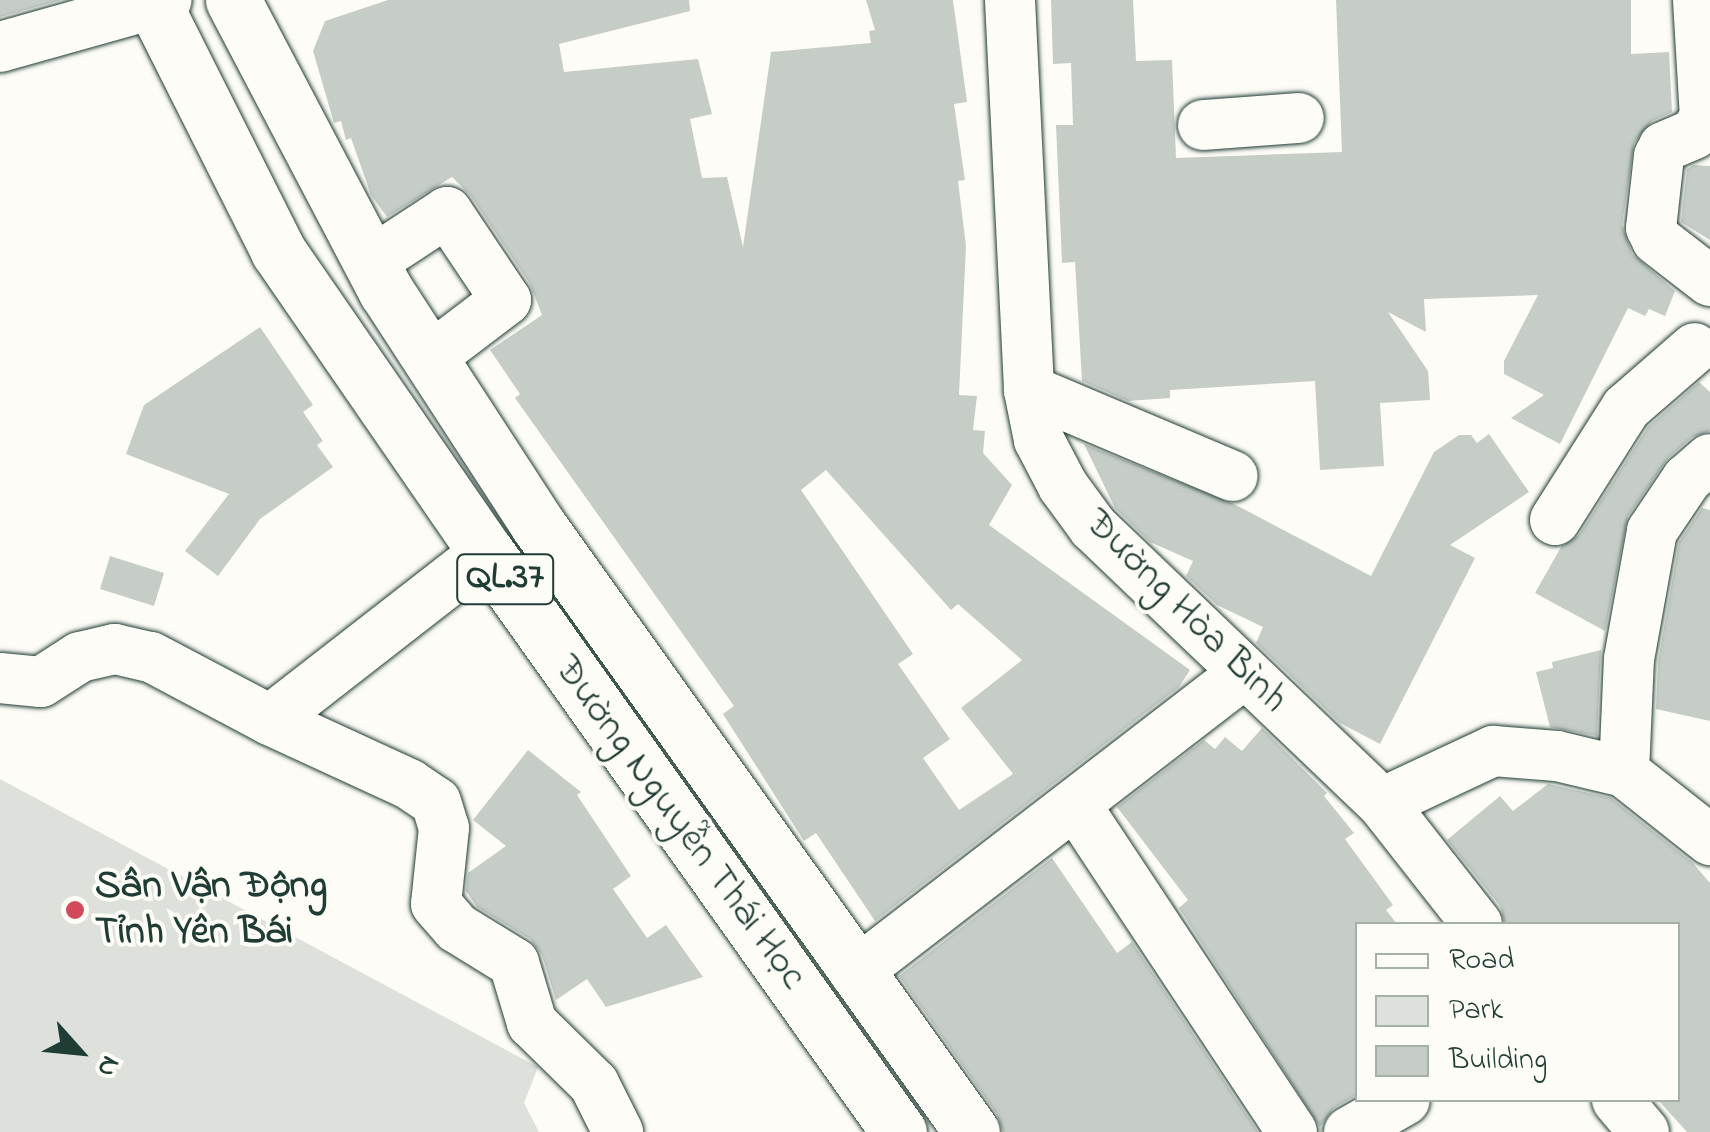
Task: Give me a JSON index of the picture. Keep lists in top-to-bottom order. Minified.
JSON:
{"streets":{"main road":["QL.37","Đường Nguyễn Thái Học"],"street":["Đường Hòa Bình"]},"places":["Sân Vận Động Tỉnh Yên Bái"],"legend":["Road","Park","Building"],"north":"bottom right"}
